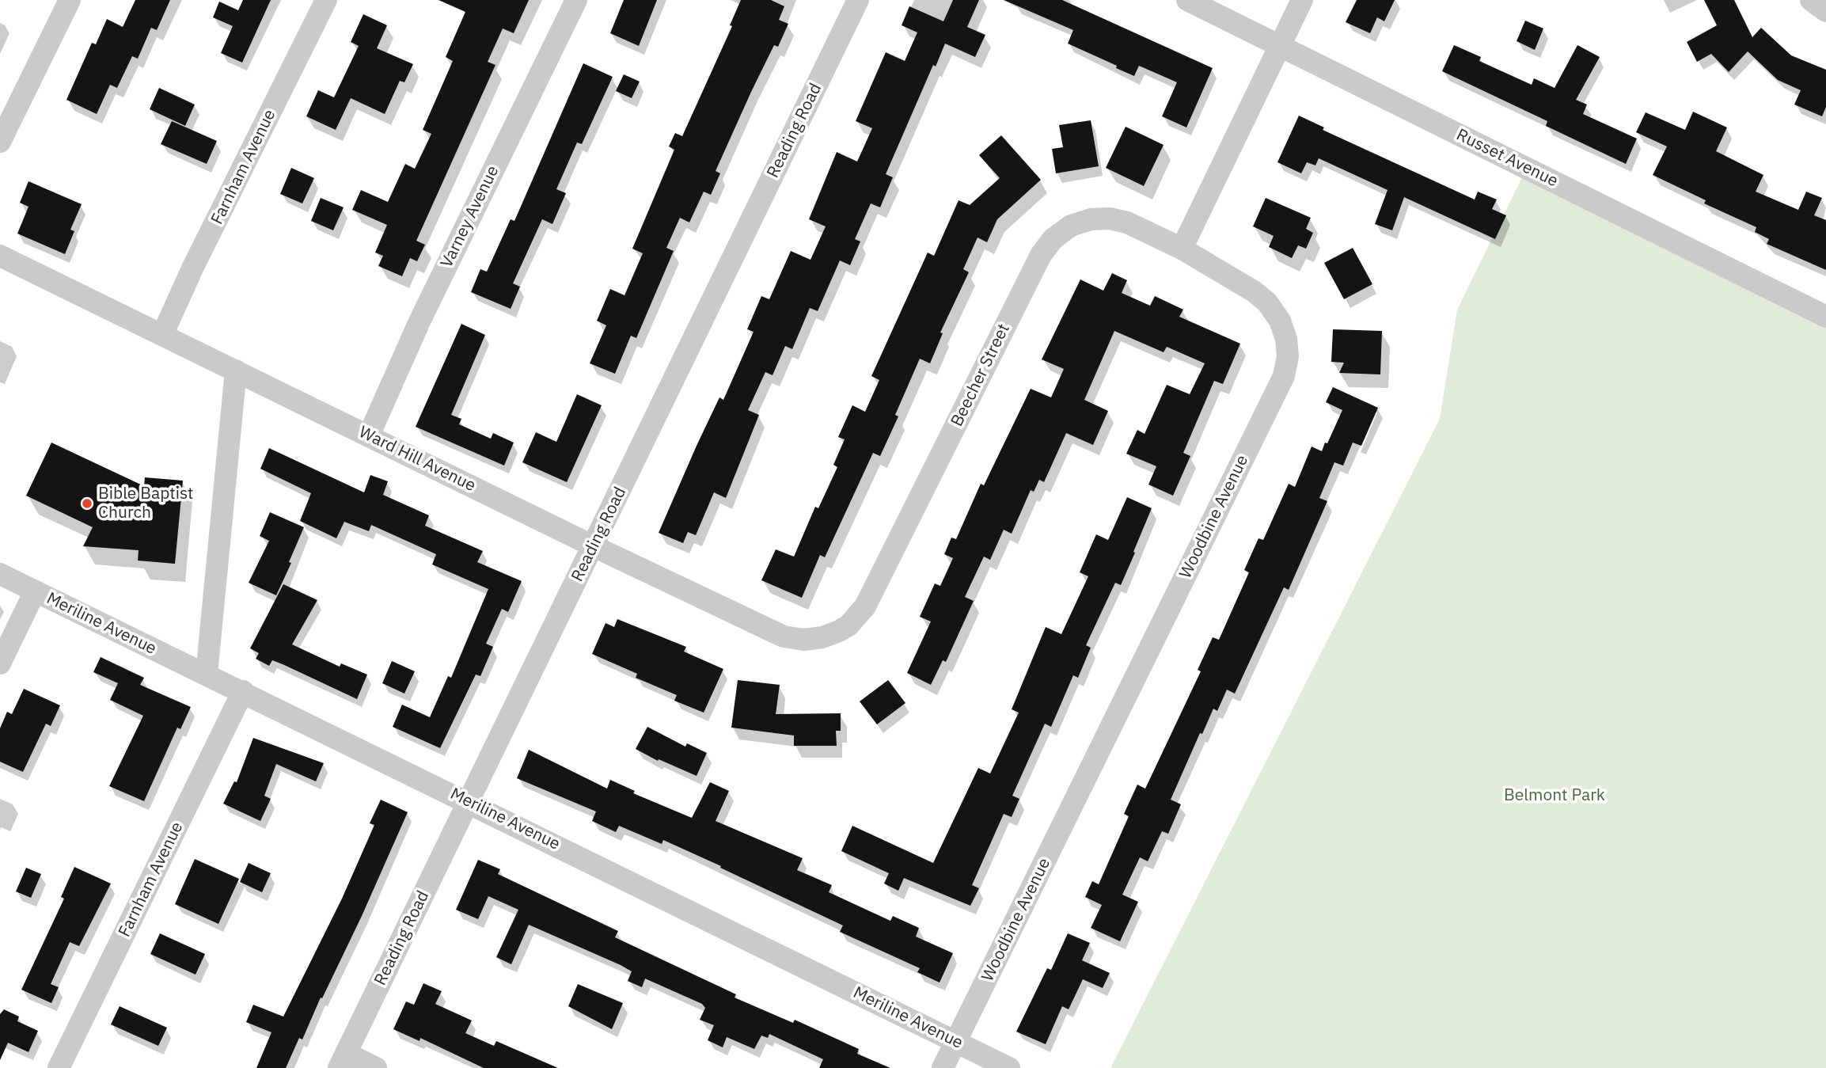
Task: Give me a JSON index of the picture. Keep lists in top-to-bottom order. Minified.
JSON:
{"streets":{"street":["Reading Road","Russet Avenue","Farnham Avenue","Varney Avenue","Beecher Street","Ward Hill Avenue","Woodbine Avenue","Meriline Avenue"]},"crossings":[["Reading Road","Ward Hill Avenue"],["Reading Road","Meriline Avenue"],["Farnham Avenue","Ward Hill Avenue"],["Farnham Avenue","Meriline Avenue"],["Varney Avenue","Ward Hill Avenue"],["Beecher Street","Ward Hill Avenue"],["Beecher Street","Woodbine Avenue"],["Woodbine Avenue","Meriline Avenue"]],"parks":["Belmont Park"],"places":["Bible Baptist Church"]}
